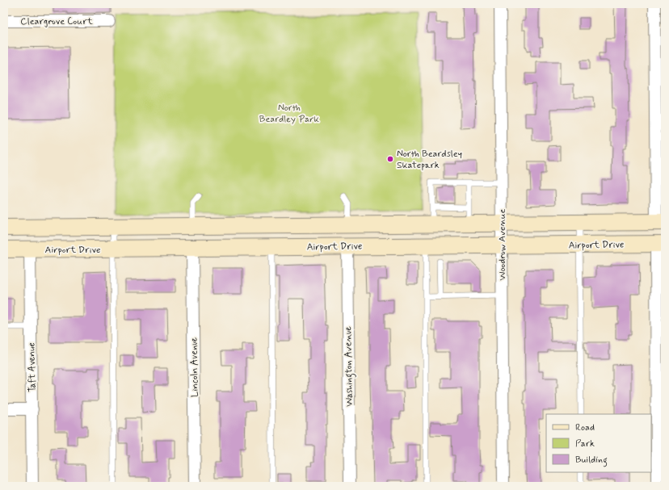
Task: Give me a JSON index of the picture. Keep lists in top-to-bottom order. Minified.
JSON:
{"streets":{"main road":["Airport Drive"],"street":["Cleargrove Court","Woodrow Avenue","Washington Avenue","Taft Avenue","Lincoln Avenue"]},"crossings":[["Woodrow Avenue","Airport Drive"],["Airport Drive","Washington Avenue"],["Airport Drive","Taft Avenue"],["Airport Drive","Lincoln Avenue"]],"parks":["North Beardley Park"],"places":["North Beardsley Skatepark"],"legend":["Road","Park","Building"]}
